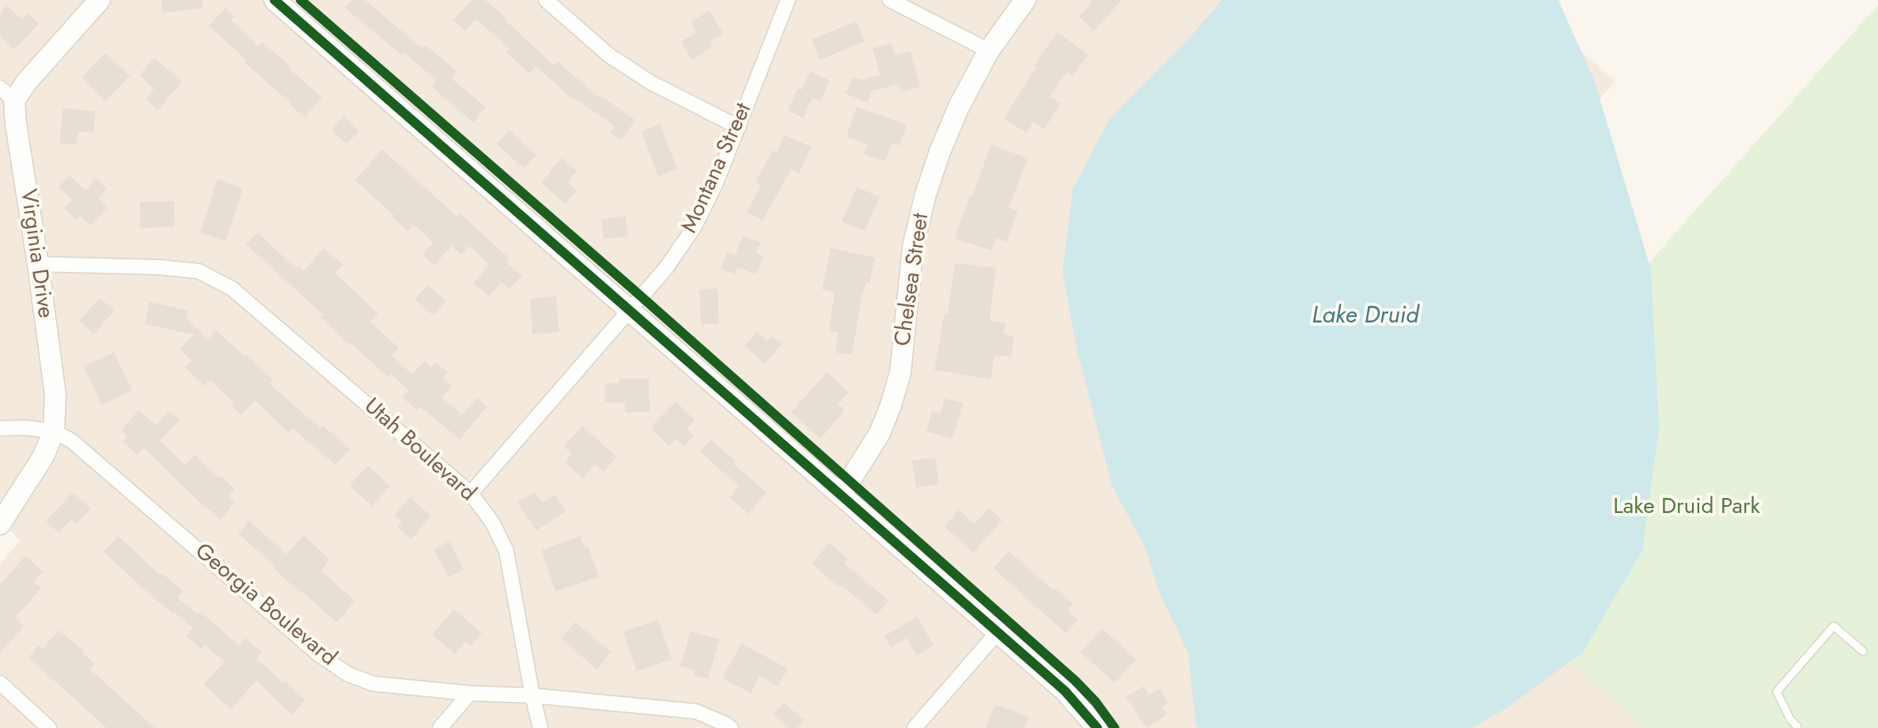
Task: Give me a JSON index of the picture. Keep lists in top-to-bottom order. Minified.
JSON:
{"streets":{"street":["Montana Street","Virginia Drive","Chelsea Street","Utah Boulevard","Georgia Boulevard"]},"crossings":[["Montana Street","Utah Boulevard"],["Virginia Drive","Utah Boulevard"],["Virginia Drive","Georgia Boulevard"],["Utah Boulevard","Georgia Boulevard"]],"water":["Lake Druid"],"parks":["Lake Druid Park"]}
